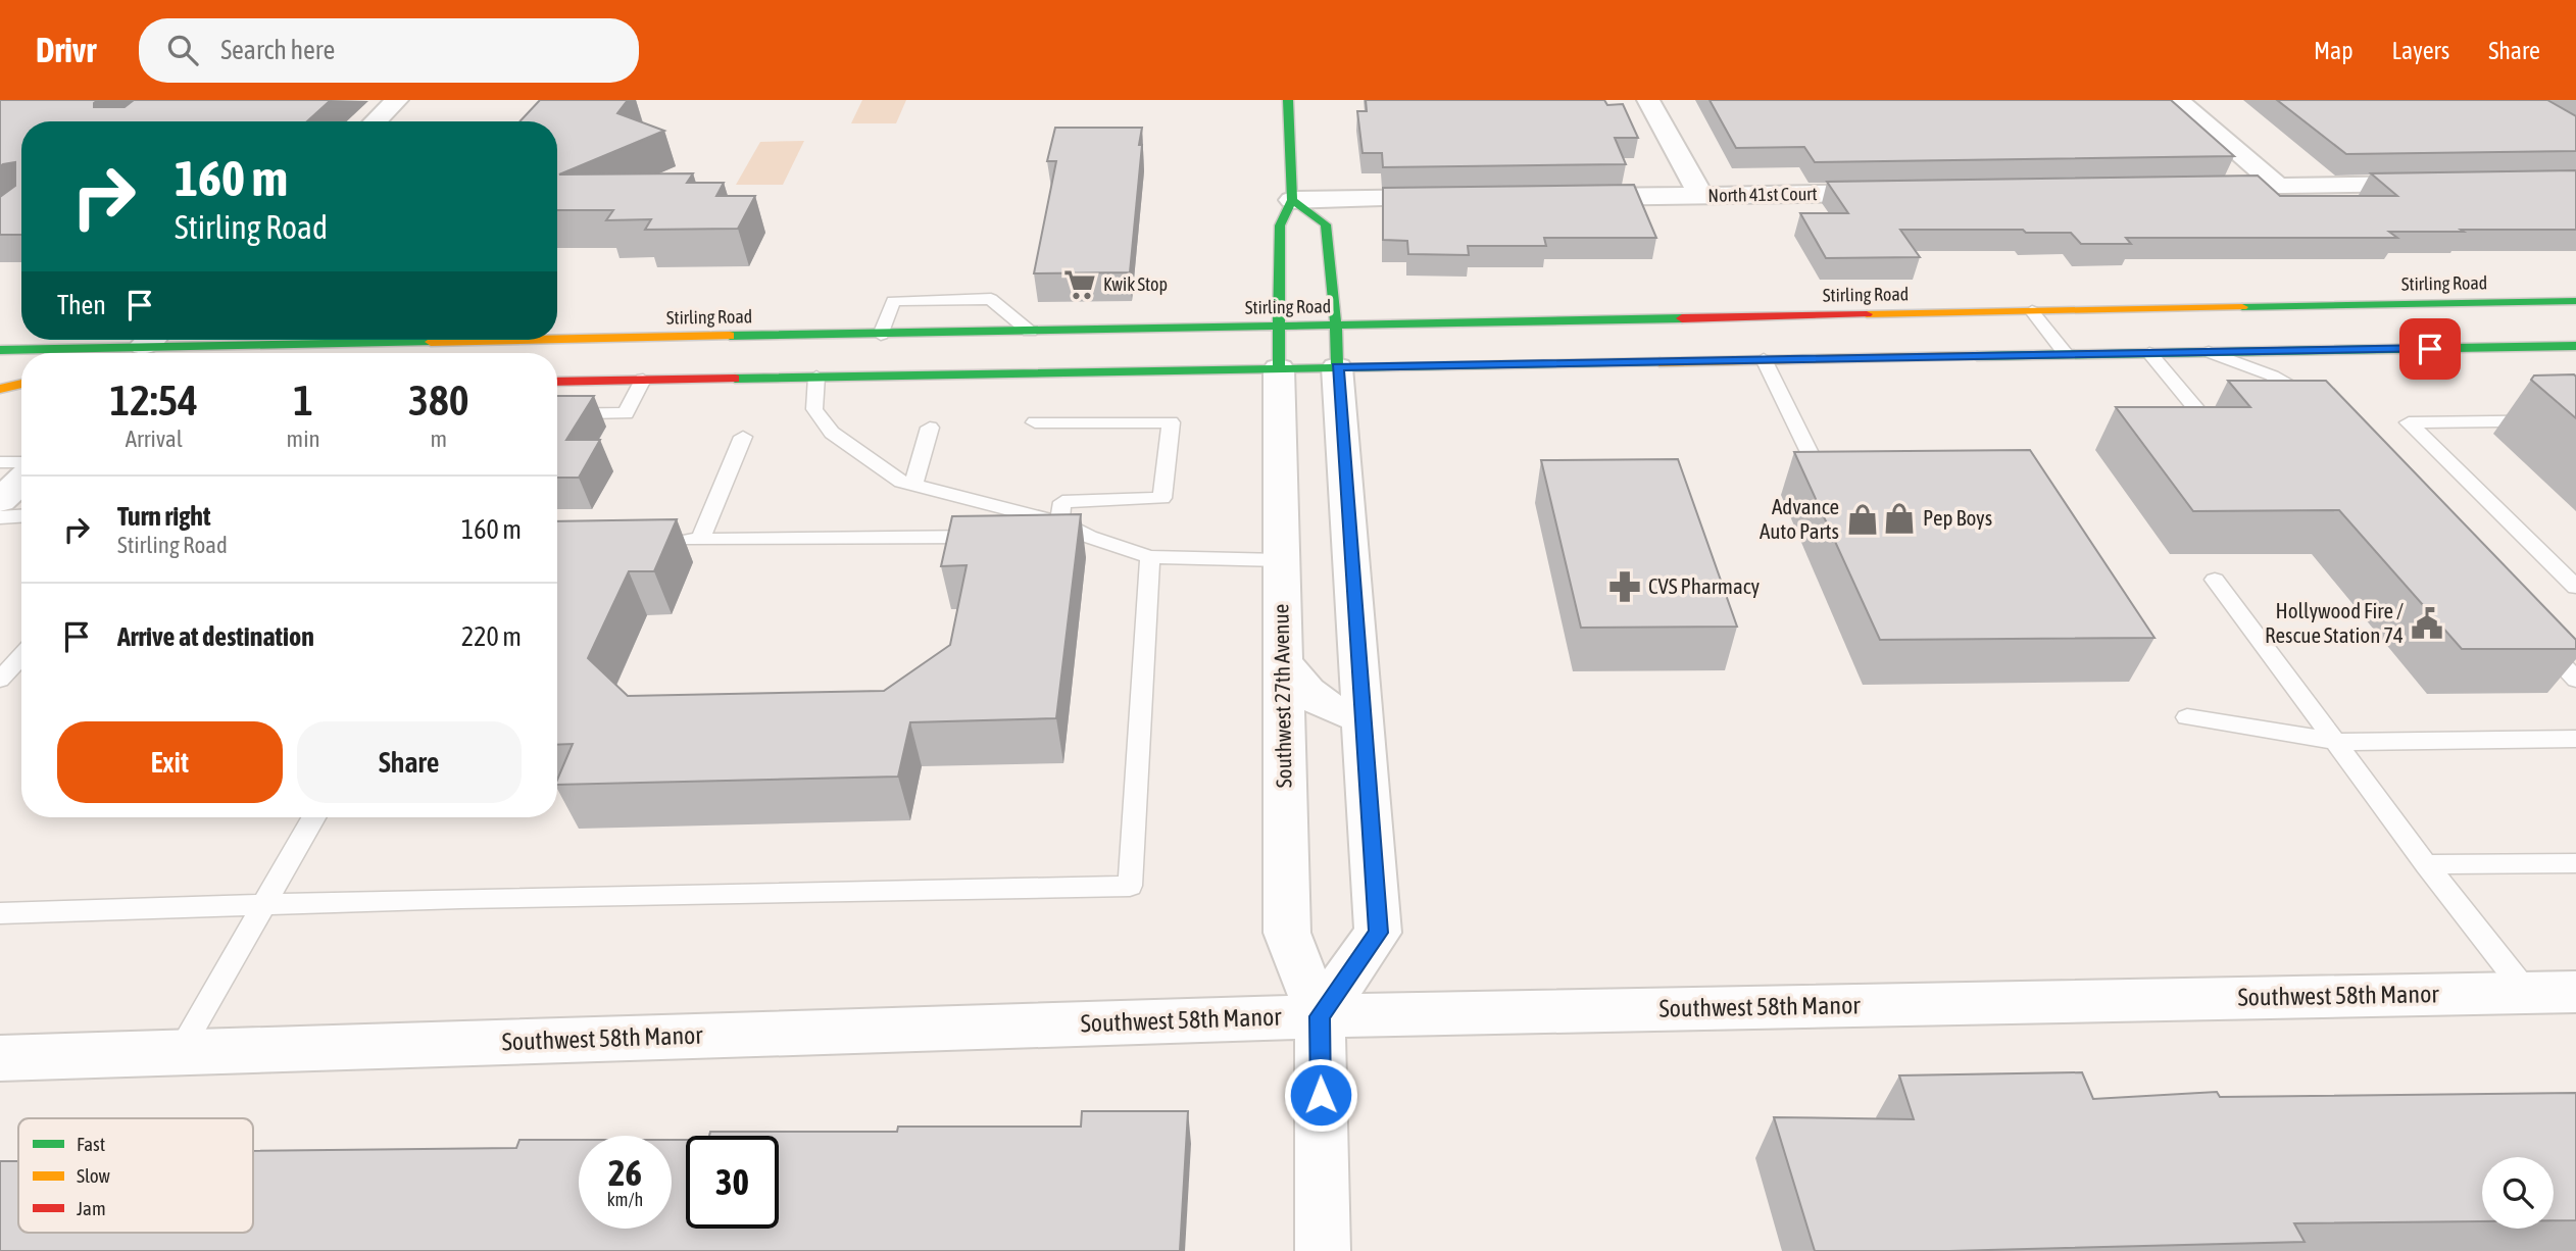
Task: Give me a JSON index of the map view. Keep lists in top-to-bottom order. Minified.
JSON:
{"streets":{"main road":["Stirling Road"],"street":["North 41st Court","Southwest 27th Avenue","Southwest 58th Manor"]},"crossings":[["Southwest 27th Avenue","Southwest 58th Manor"]],"places":{"supermarket":["Kwik Stop"],"shop":["Pep Boys","Advance Auto Parts"],"pharmacy":["CVS Pharmacy"],"public building":["Hollywood Fire / Rescue Station 74"]},"legend":["Fast","Slow","Jam"],"page":{"header":"Drivr","search":"Search here","nav":["Map","Layers","Share"],"turn":["160 m","Stirling Road"],"then":"Then","eta":["12:54","Arrival","1","min","380","m"],"list":[{"name":"Turn right","note":"Stirling Road","value":"160 m"},{"name":"Arrive at destination","value":"220 m"}],"buttons":["Exit","Share"],"speed":"26 km/h","limit":"30"}}
